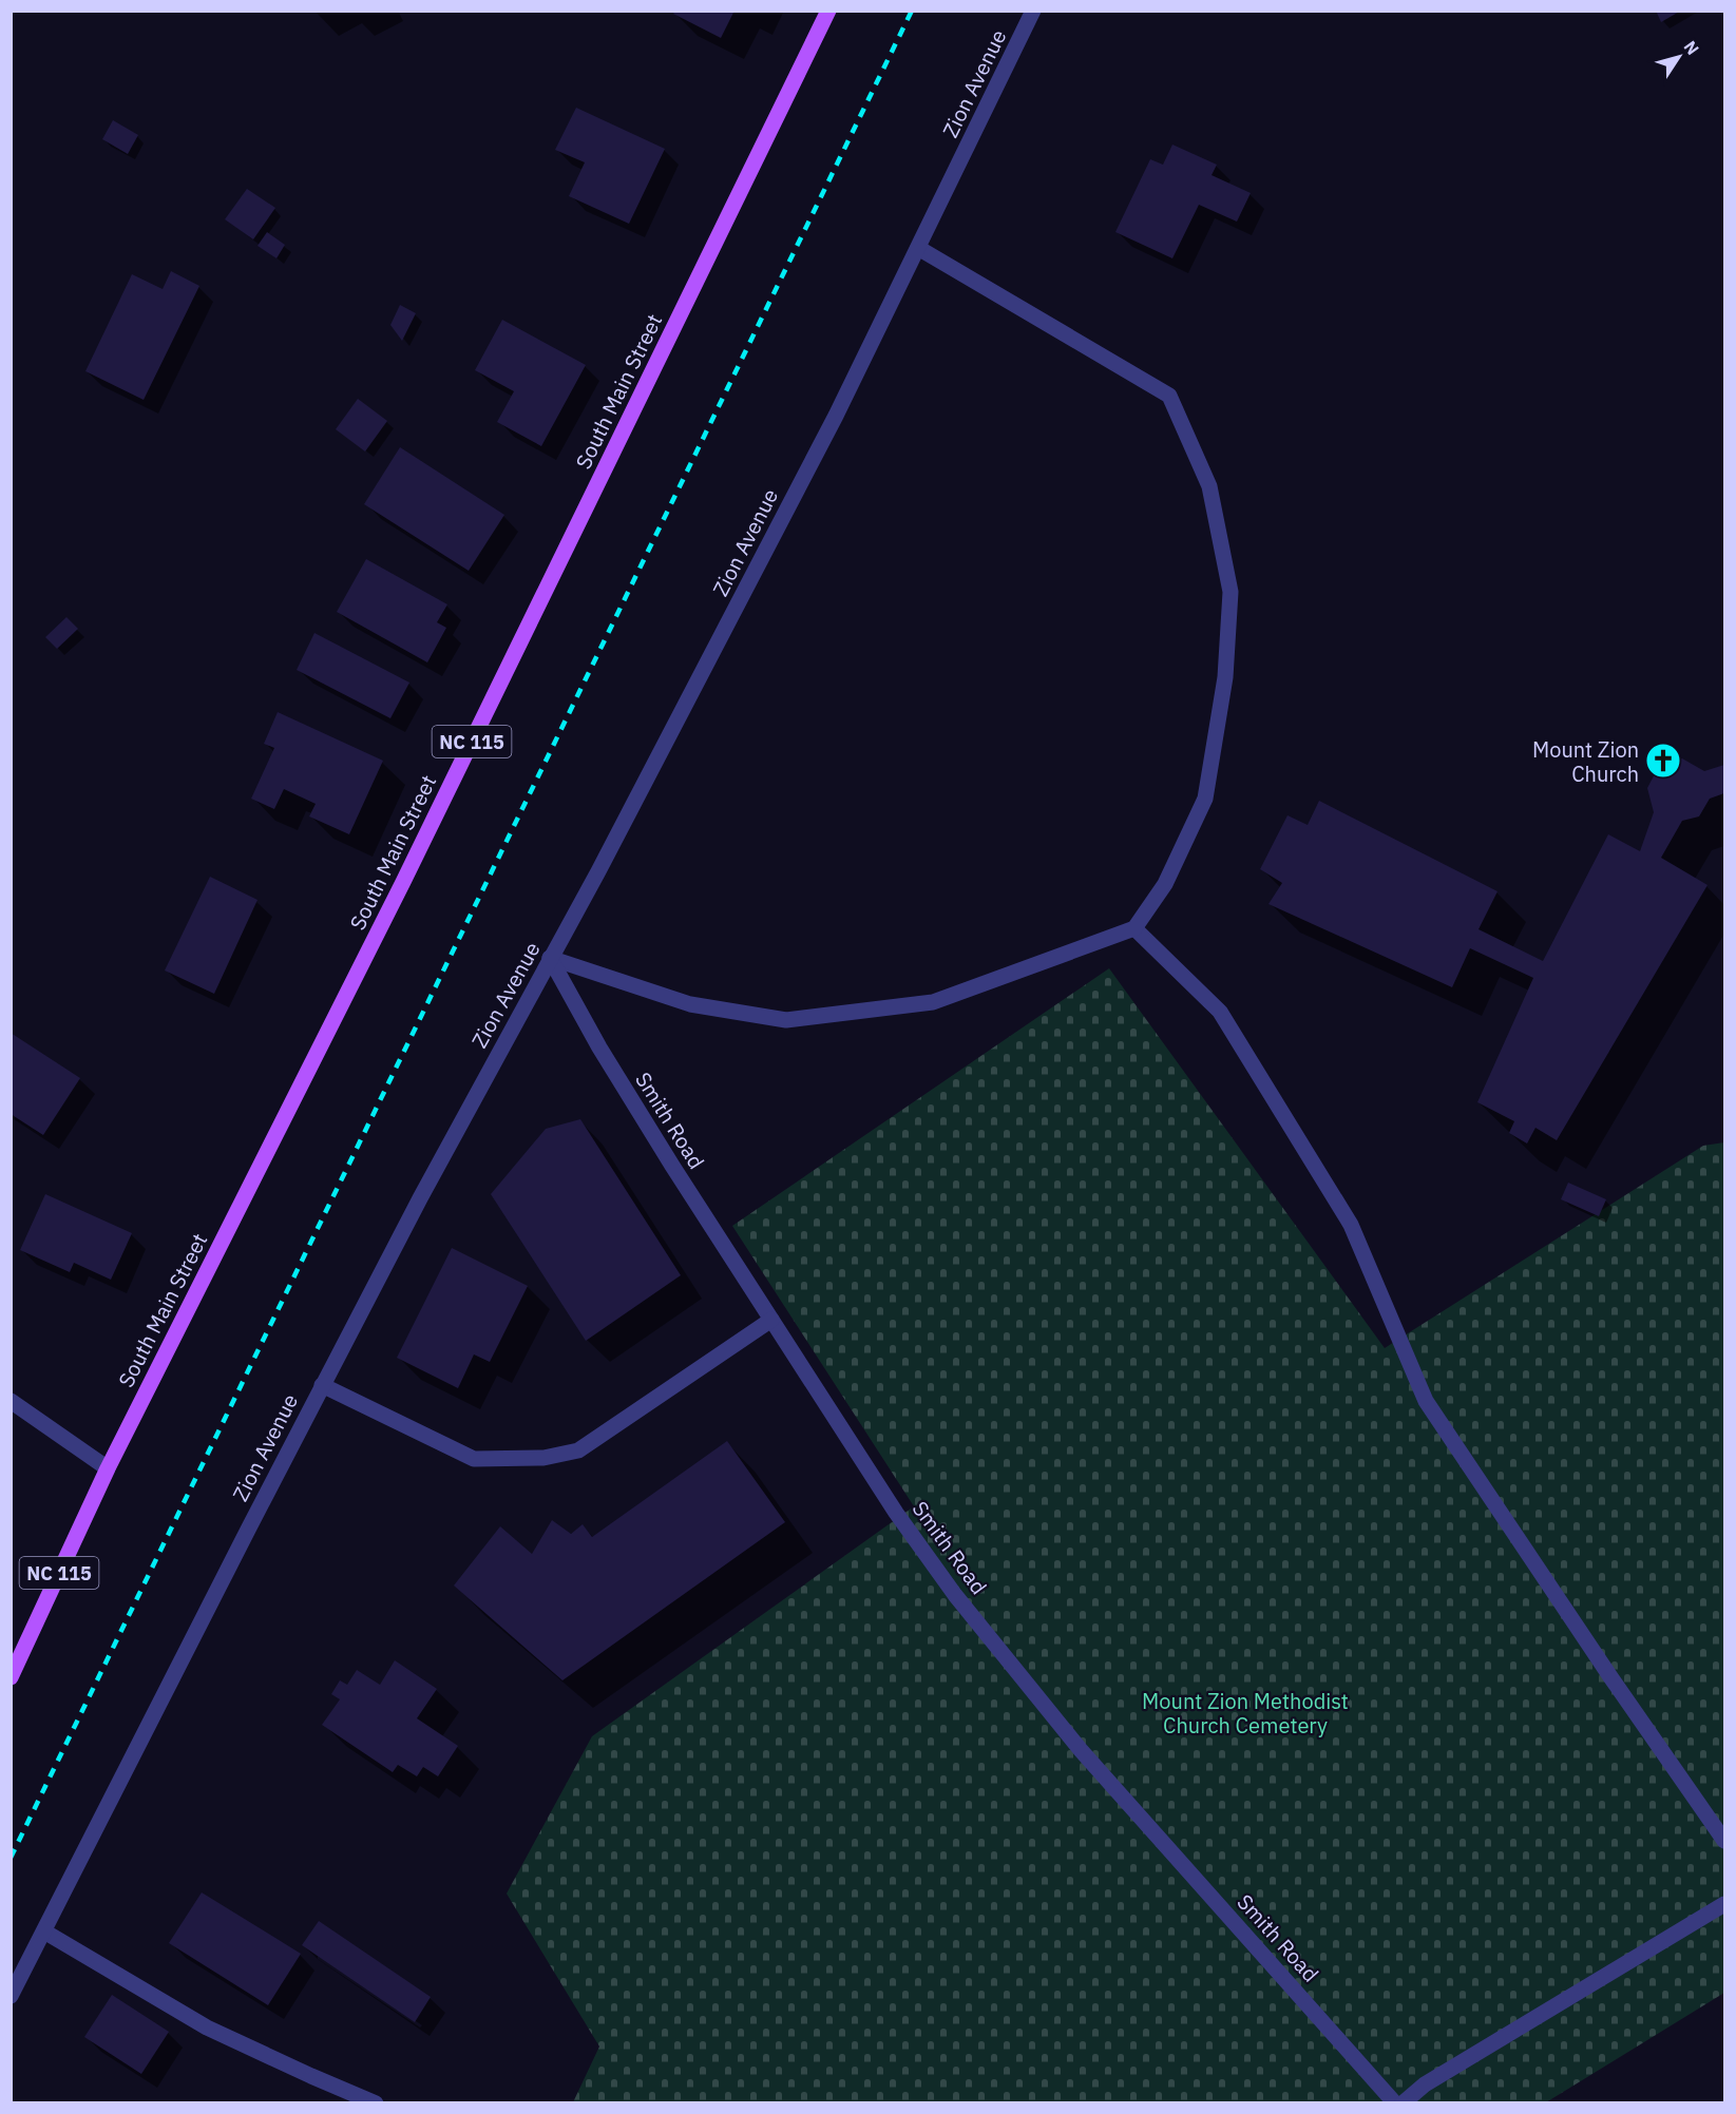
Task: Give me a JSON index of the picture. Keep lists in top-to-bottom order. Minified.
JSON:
{"streets":{"main road":["South Main Street","NC 115"],"street":["Zion Avenue","Smith Road"]},"crossings":[["Zion Avenue","Smith Road"]],"parks":["Mount Zion Methodist Church Cemetery"],"places":{"church":["Mount Zion Church"]},"north":"top right"}
